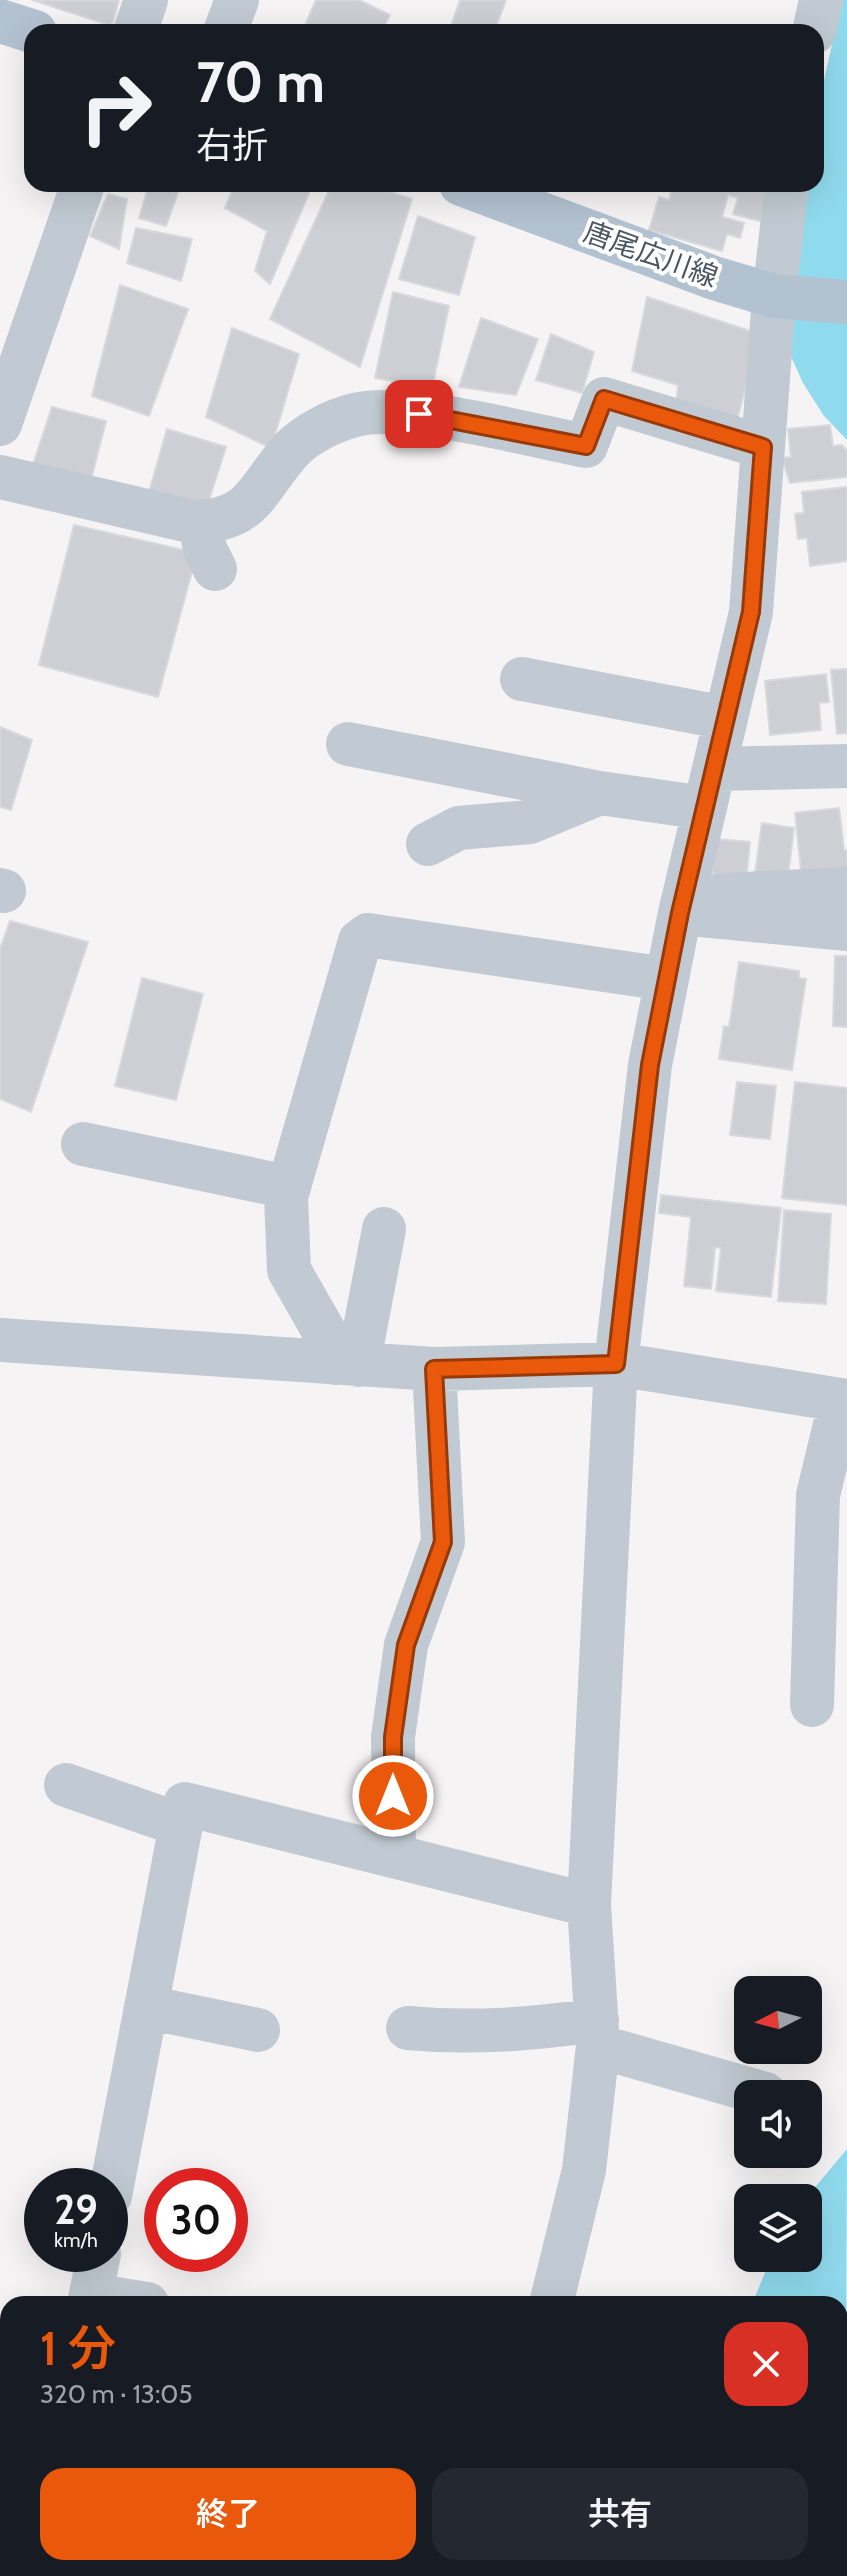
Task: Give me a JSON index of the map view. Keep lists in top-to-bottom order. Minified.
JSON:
{"streets":{"main road":["唐尾広川線"]},"north":"left","page":{"turn":["70 m","右折"],"speed":"29 km/h","limit":"30","heading":["1 分","320 m · 13:05"],"buttons":["終了","共有"]}}
